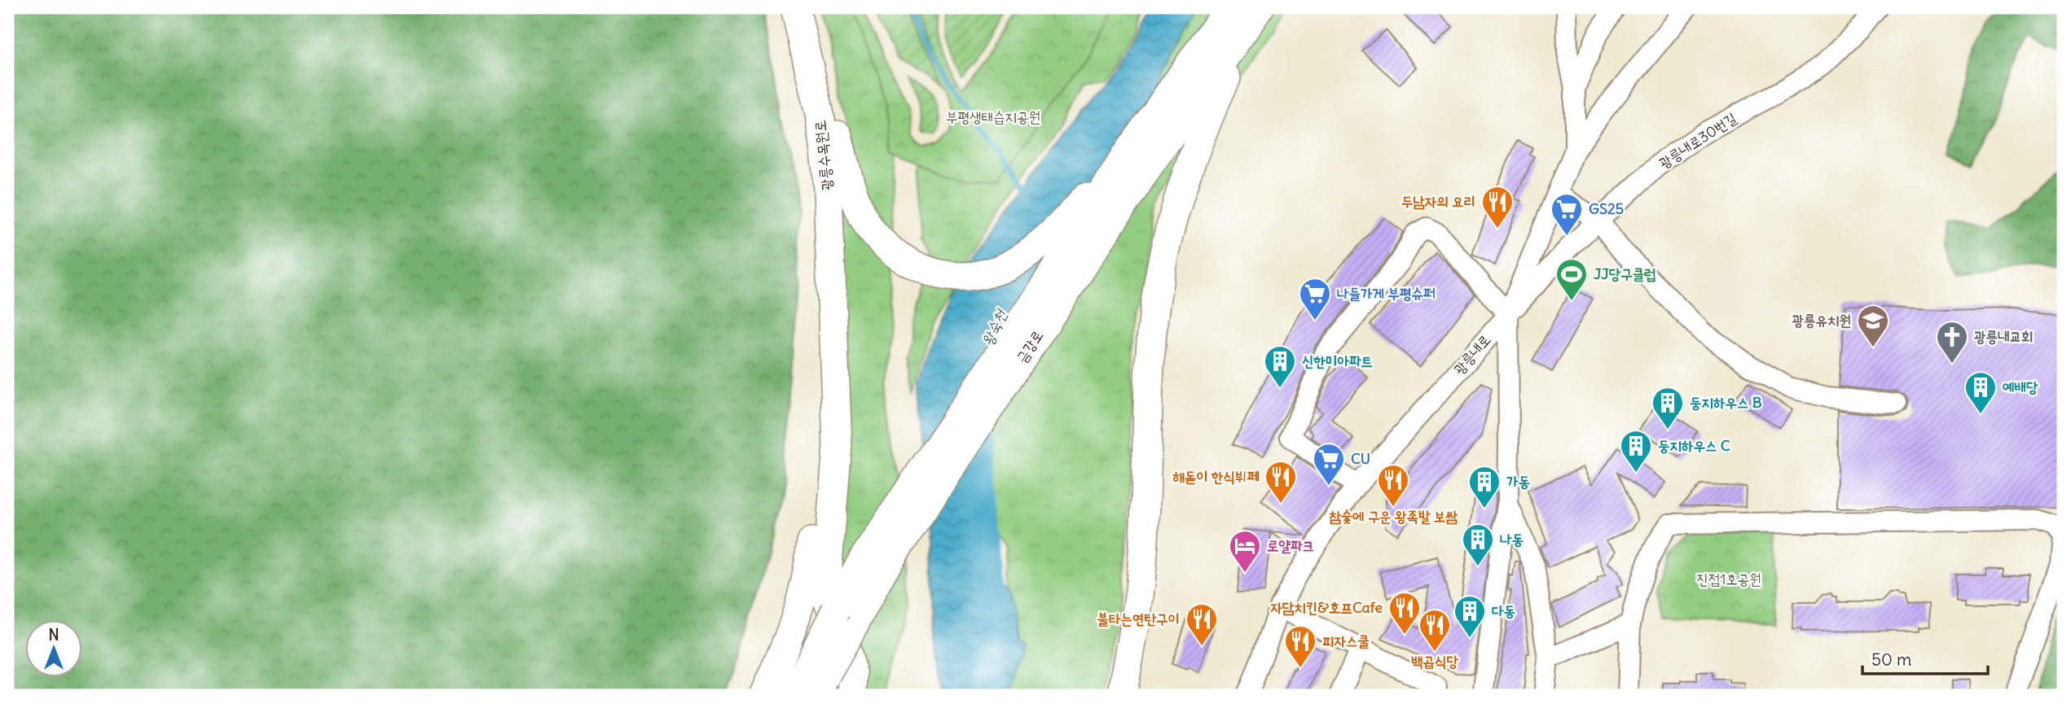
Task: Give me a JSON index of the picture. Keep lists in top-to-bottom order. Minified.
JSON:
{"streets":{"main road":["광릉수목원로","금강로"],"street":["광릉내로30번길","광릉내로"]},"crossings":[["광릉내로30번길","광릉내로"]],"water":["왕숙천"],"parks":["부평생태습지공원","진접1호공원"],"places":{"restaurant":["두남자의 요리","해돋이 한식뷔페","참숯에 구운 왕족발 보쌈","자담치킨&호프Cafe","불타는연탄구이","백곱식당","피자스쿨"],"supermarket":["GS25","나들가게 부평슈퍼","CU"],"sports":["JJ당구클럽"],"school or university":["광릉유치원"],"church":["광릉내교회"],"building":["신한미아파트","예배당","둥지하우스 B","둥지하우스 C","가동","나동","다동"],"hotel":["로얄파크"]},"scale_bar":"50 m","north":"top"}
